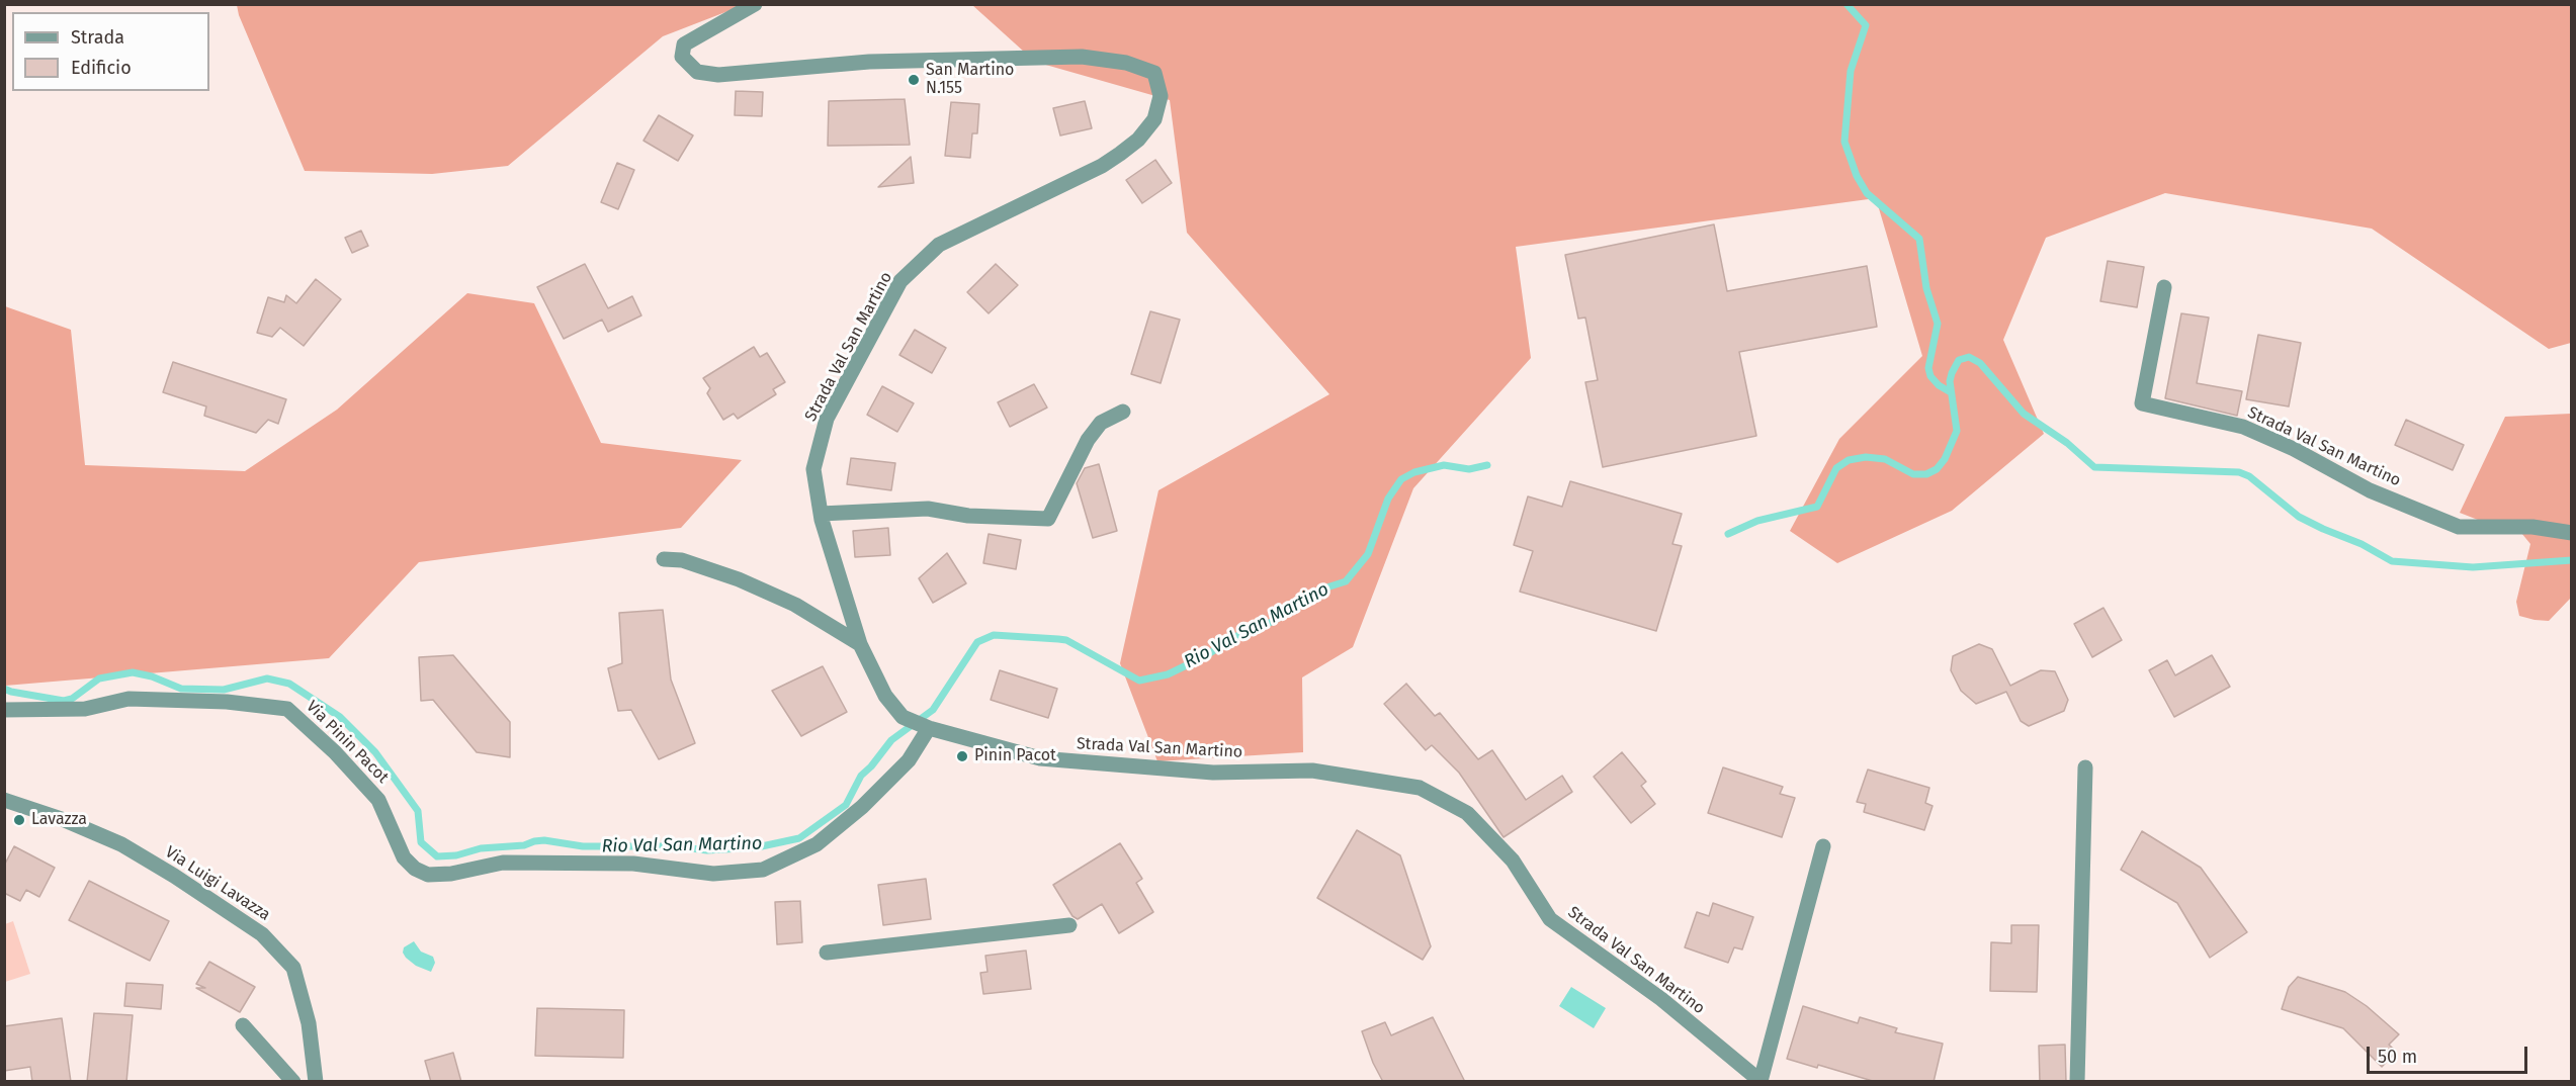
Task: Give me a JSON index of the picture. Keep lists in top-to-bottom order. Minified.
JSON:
{"streets":{"street":["Strada Val San Martino","Via Pinin Pacot","Via Luigi Lavazza"]},"crossings":[["Strada Val San Martino","Via Pinin Pacot"]],"water":["Rio Val San Martino"],"places":["San Martino N.155","Pinin Pacot","Lavazza"],"legend":["Strada","Edificio"],"scale_bar":"50 m"}
